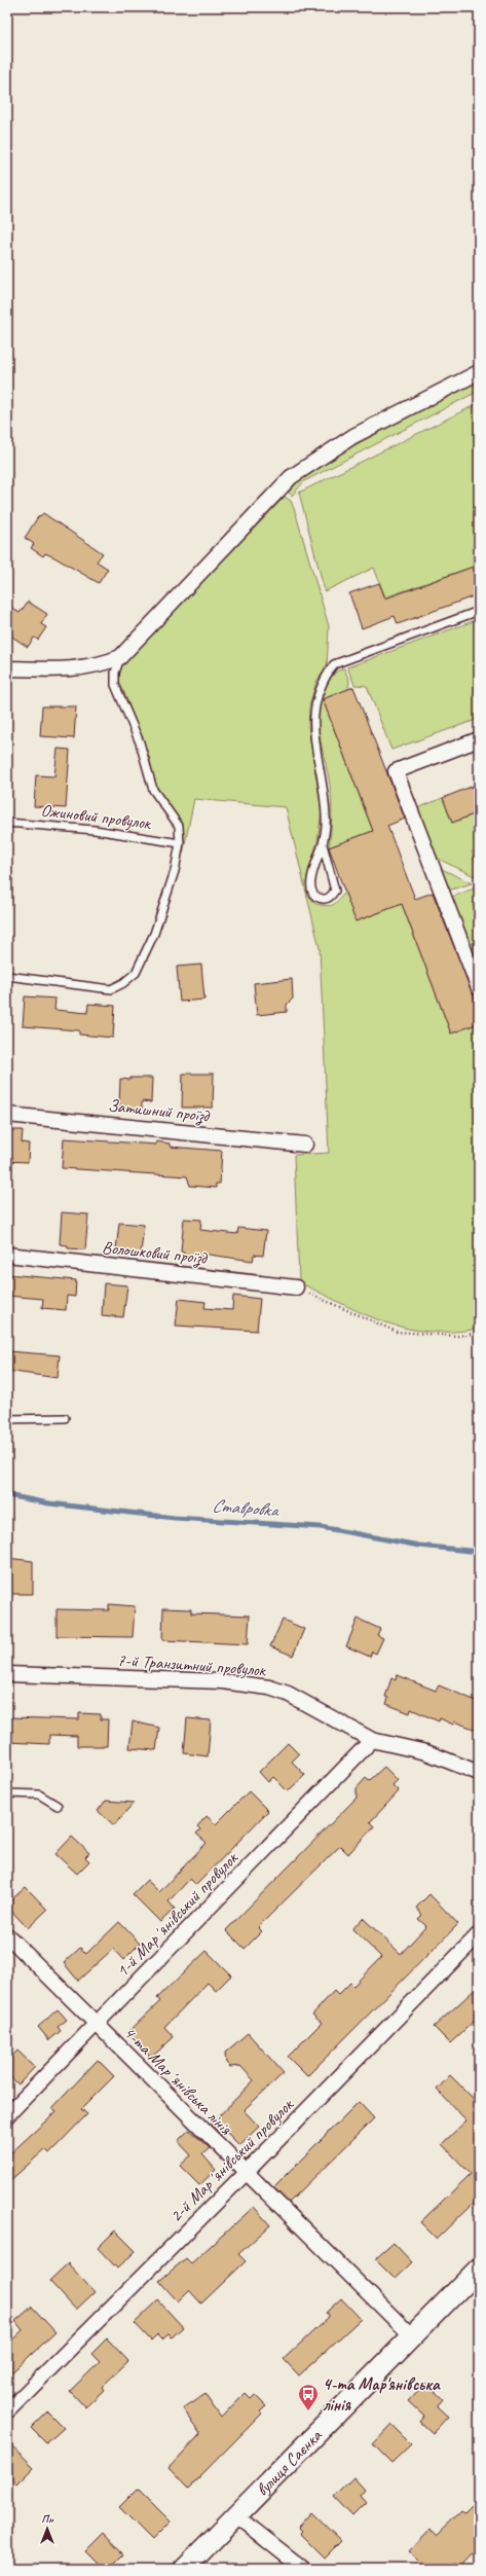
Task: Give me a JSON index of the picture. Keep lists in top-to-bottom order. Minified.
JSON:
{"streets":{"street":["Затишний проїзд","Волошковий проїзд","7-й Транзитний провулок","1-й Марʼянівський провулок","4-та Марʼянівська лінія","2-й Марʼянівський провулок","вулиця Саєнка"],"lane":["Ожиновий провулок"]},"crossings":[["7-й Транзитний провулок","1-й Марʼянівський провулок"],["1-й Марʼянівський провулок","4-та Марʼянівська лінія"],["4-та Марʼянівська лінія","2-й Марʼянівський провулок"],["4-та Марʼянівська лінія","вулиця Саєнка"]],"water":["Ставровка"],"places":{"bus stop":["4-та Мар'янівська лінія"]},"north":"top"}
